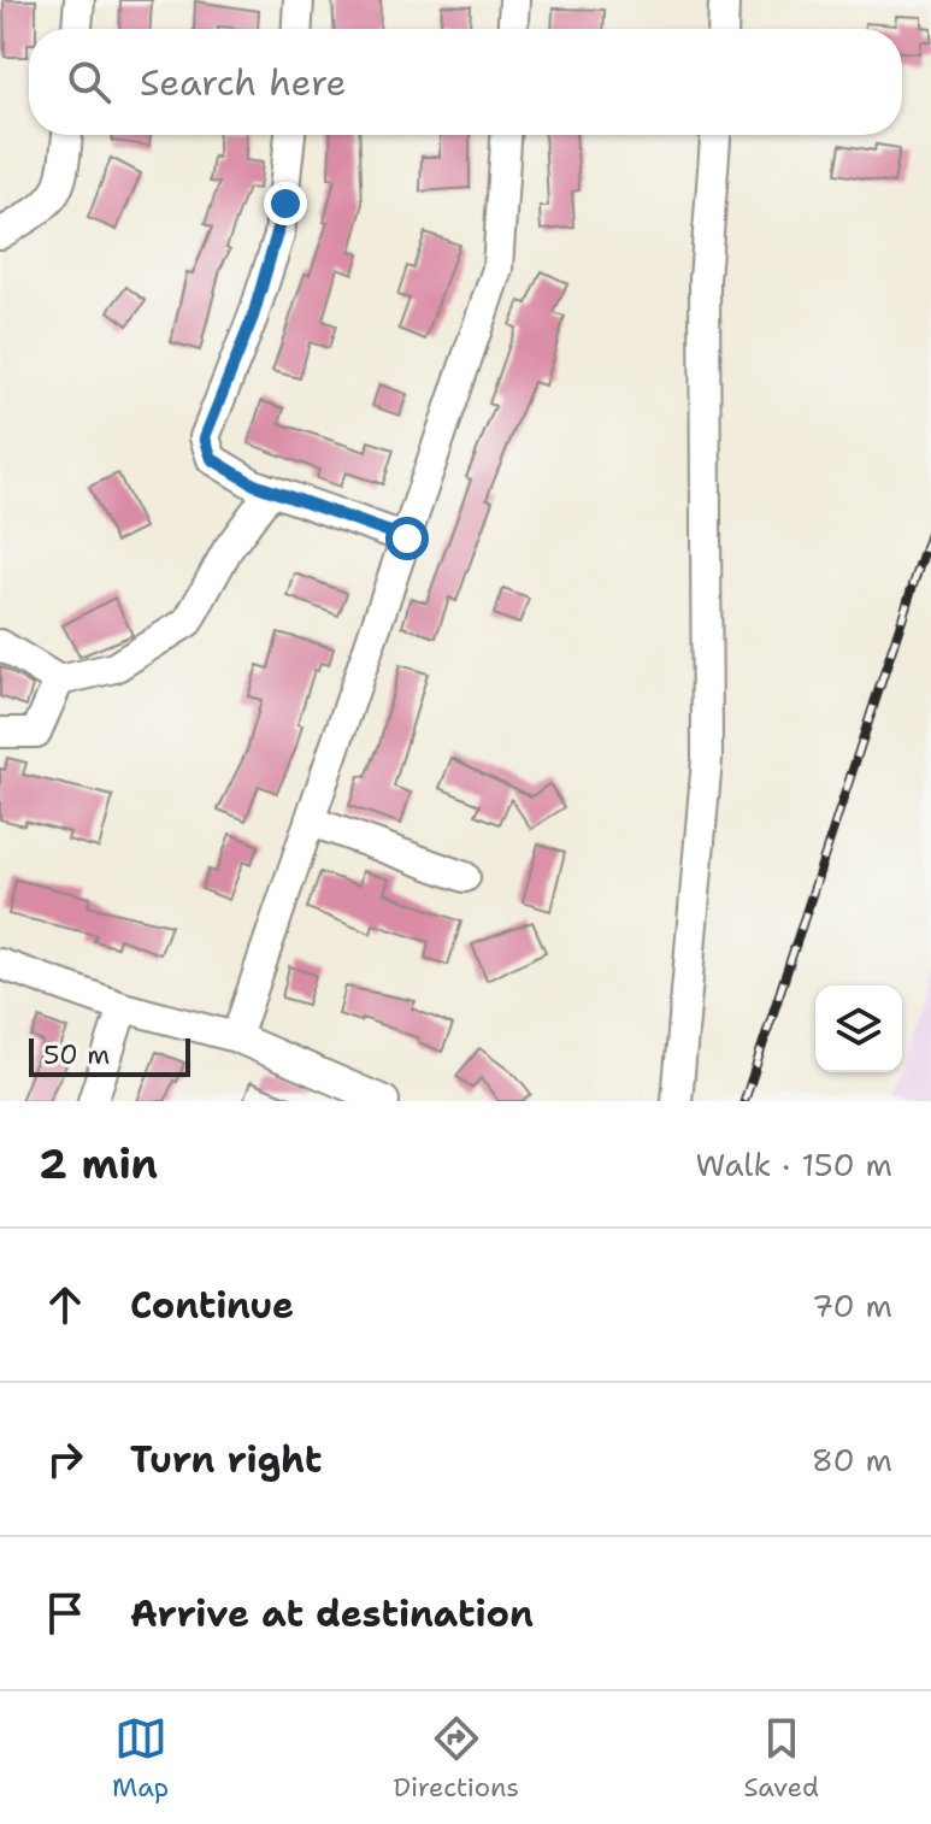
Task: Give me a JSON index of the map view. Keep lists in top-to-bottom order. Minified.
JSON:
{"scale_bar":"50 m","page":{"search":"Search here","scale":"50 m","heading":["2 min","Walk · 150 m"],"list":[["Continue","70 m"],["Turn right","80 m"],"Arrive at destination"],"nav":["Map","Directions","Saved"]}}
